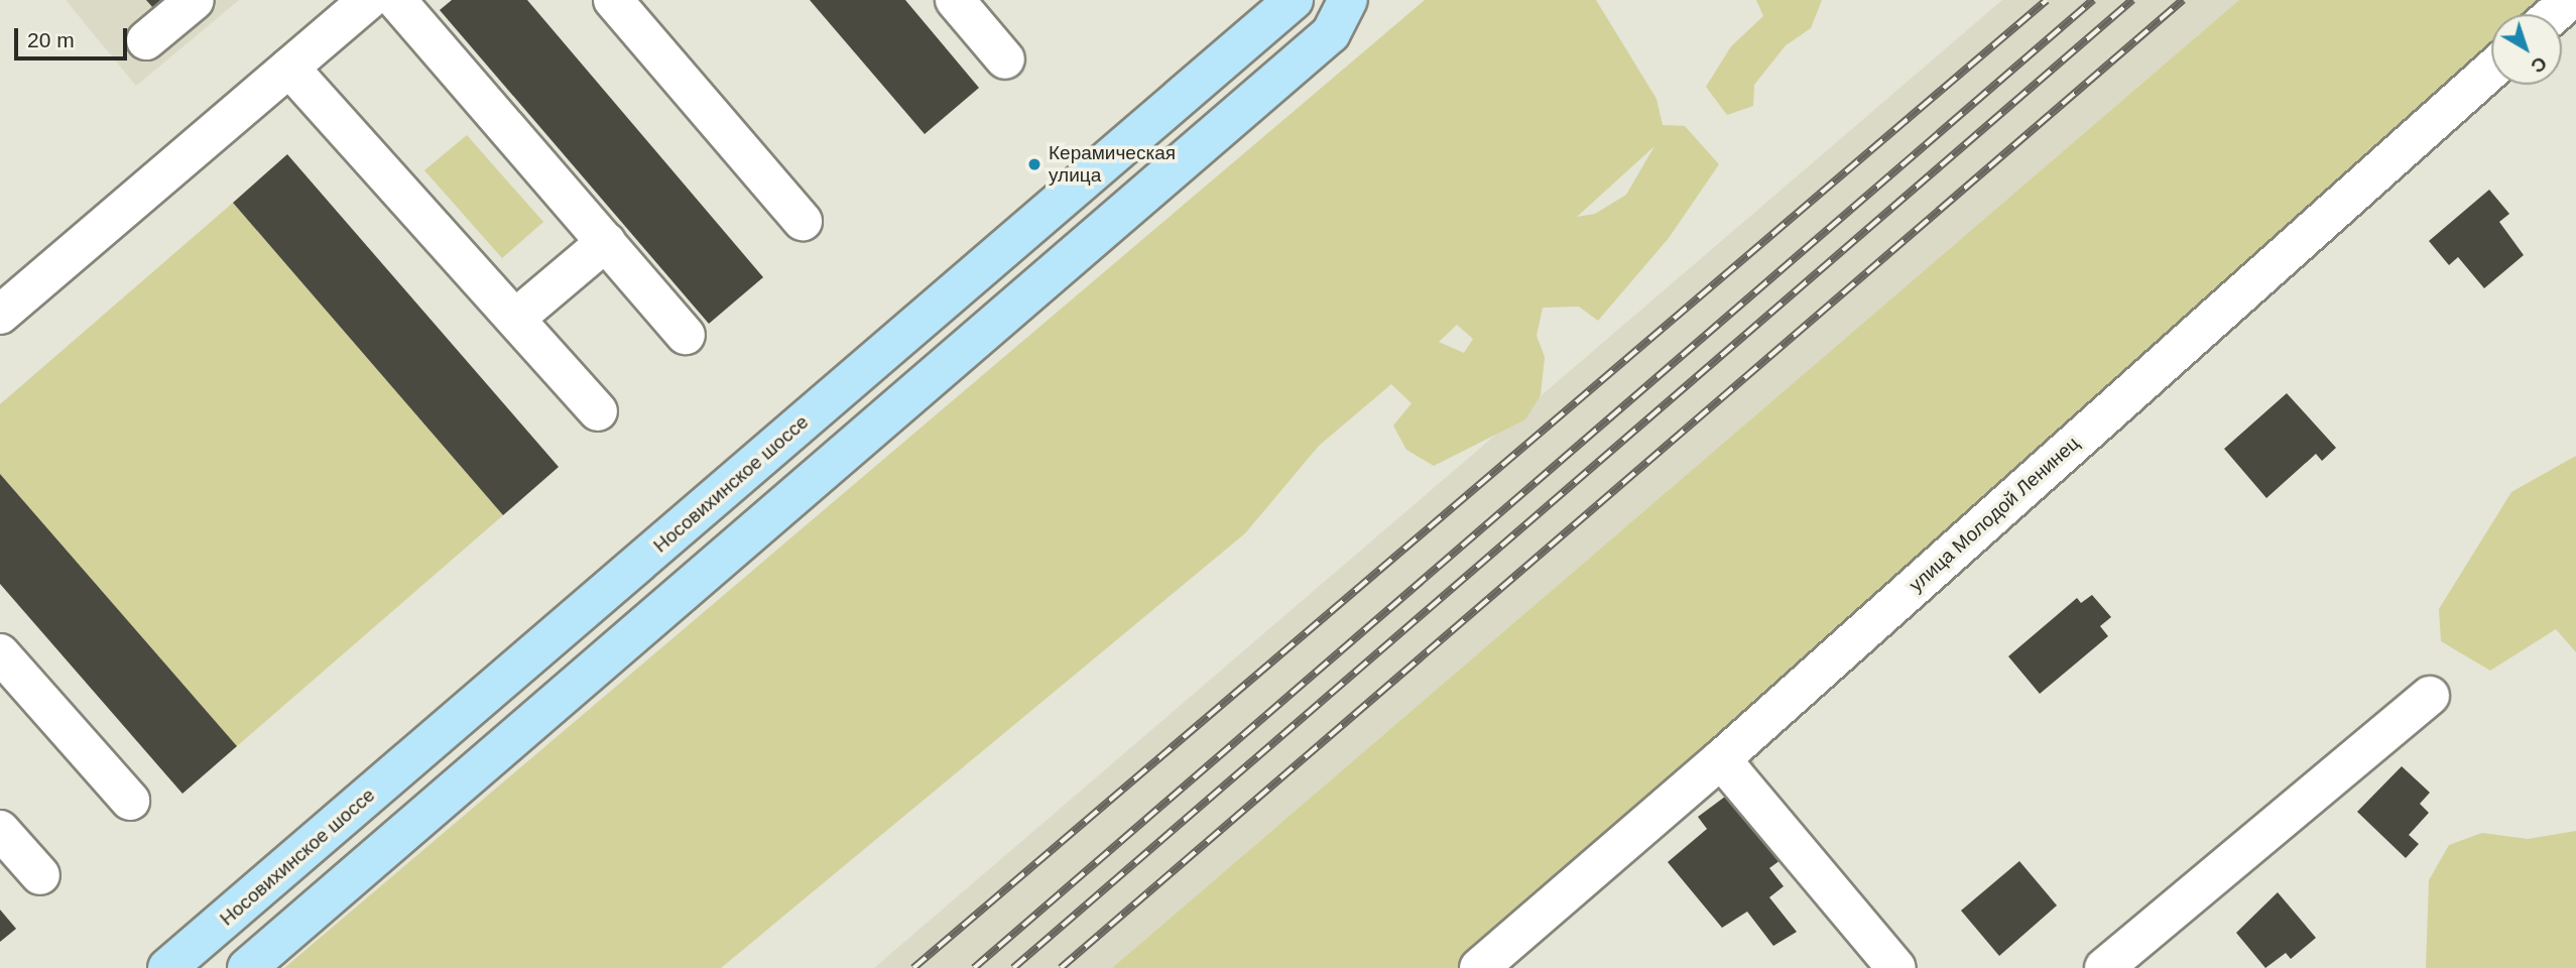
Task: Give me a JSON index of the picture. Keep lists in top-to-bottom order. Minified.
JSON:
{"streets":{"main road":["Носовихинское шоссе"],"street":["улица Молодой Ленинец"]},"places":["Керамическая улица"],"scale_bar":"20 m","north":"bottom right"}
